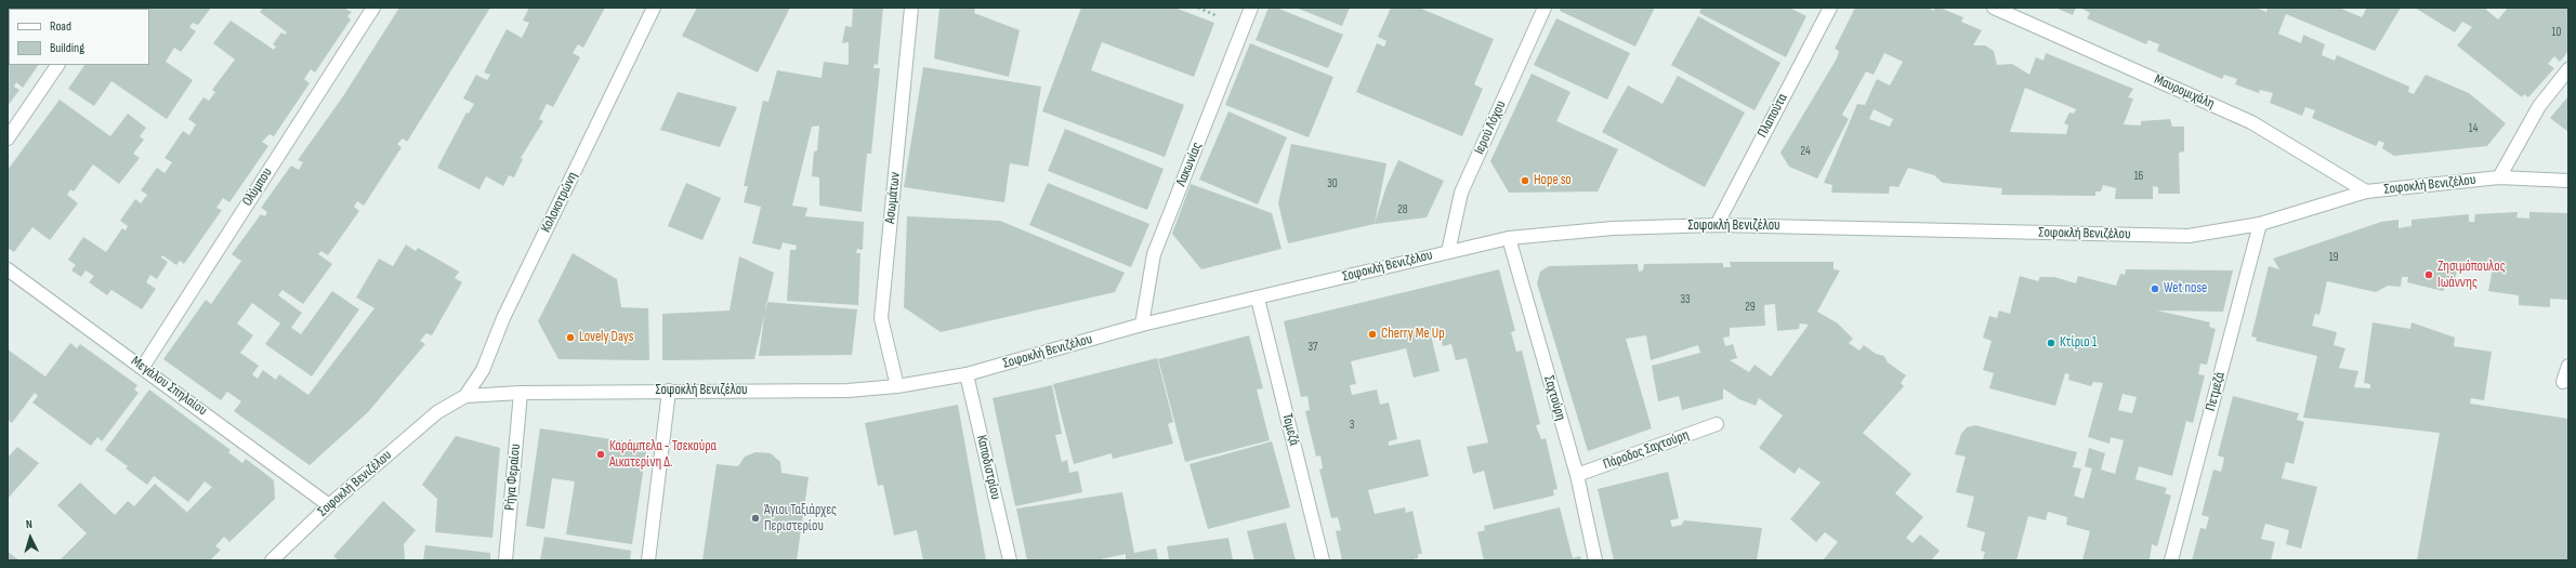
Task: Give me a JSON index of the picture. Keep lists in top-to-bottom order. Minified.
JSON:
{"streets":{"street":["Μαυρομιχάλη","Πλαπούτα","Ιερού Λόχου","Λακωνίας","Σοφοκλή Βενιζέλου","Ολύμπου","Ασωμάτων","Κολοκοτρώνη","Μεγάλου Σπηλαίου","Πετμεζά","Σαχτούρη","Τομεζά","Πάροδος Σαχτούρη","Καποδιστρίου","Ρήγα Φεραίου"]},"crossings":[["Μαυρομιχάλη","Σοφοκλή Βενιζέλου"],["Πλαπούτα","Σοφοκλή Βενιζέλου"],["Ιερού Λόχου","Σοφοκλή Βενιζέλου"],["Λακωνίας","Σοφοκλή Βενιζέλου"],["Σοφοκλή Βενιζέλου","Ασωμάτων"],["Σοφοκλή Βενιζέλου","Κολοκοτρώνη"],["Σοφοκλή Βενιζέλου","Μεγάλου Σπηλαίου"],["Σοφοκλή Βενιζέλου","Πετμεζά"],["Σοφοκλή Βενιζέλου","Σαχτούρη"],["Σοφοκλή Βενιζέλου","Τομεζά"],["Σοφοκλή Βενιζέλου","Καποδιστρίου"],["Σοφοκλή Βενιζέλου","Ρήγα Φεραίου"],["Ολύμπου","Μεγάλου Σπηλαίου"],["Σαχτούρη","Πάροδος Σαχτούρη"]],"places":["Hope so","Ζησιμόπουλος Ιωάννης","Wet nose","Cherry Me Up","Lovely Days","Κτίριο 1","Καράμπελα - Τσεκούρα Αικατερίνη Δ.","Άγιοι Ταξιάρχες Περιστερίου"],"house_numbers":["10","14","24","16","30","28","19","33","29","37","3"],"legend":["Road","Building"],"north":"top"}
